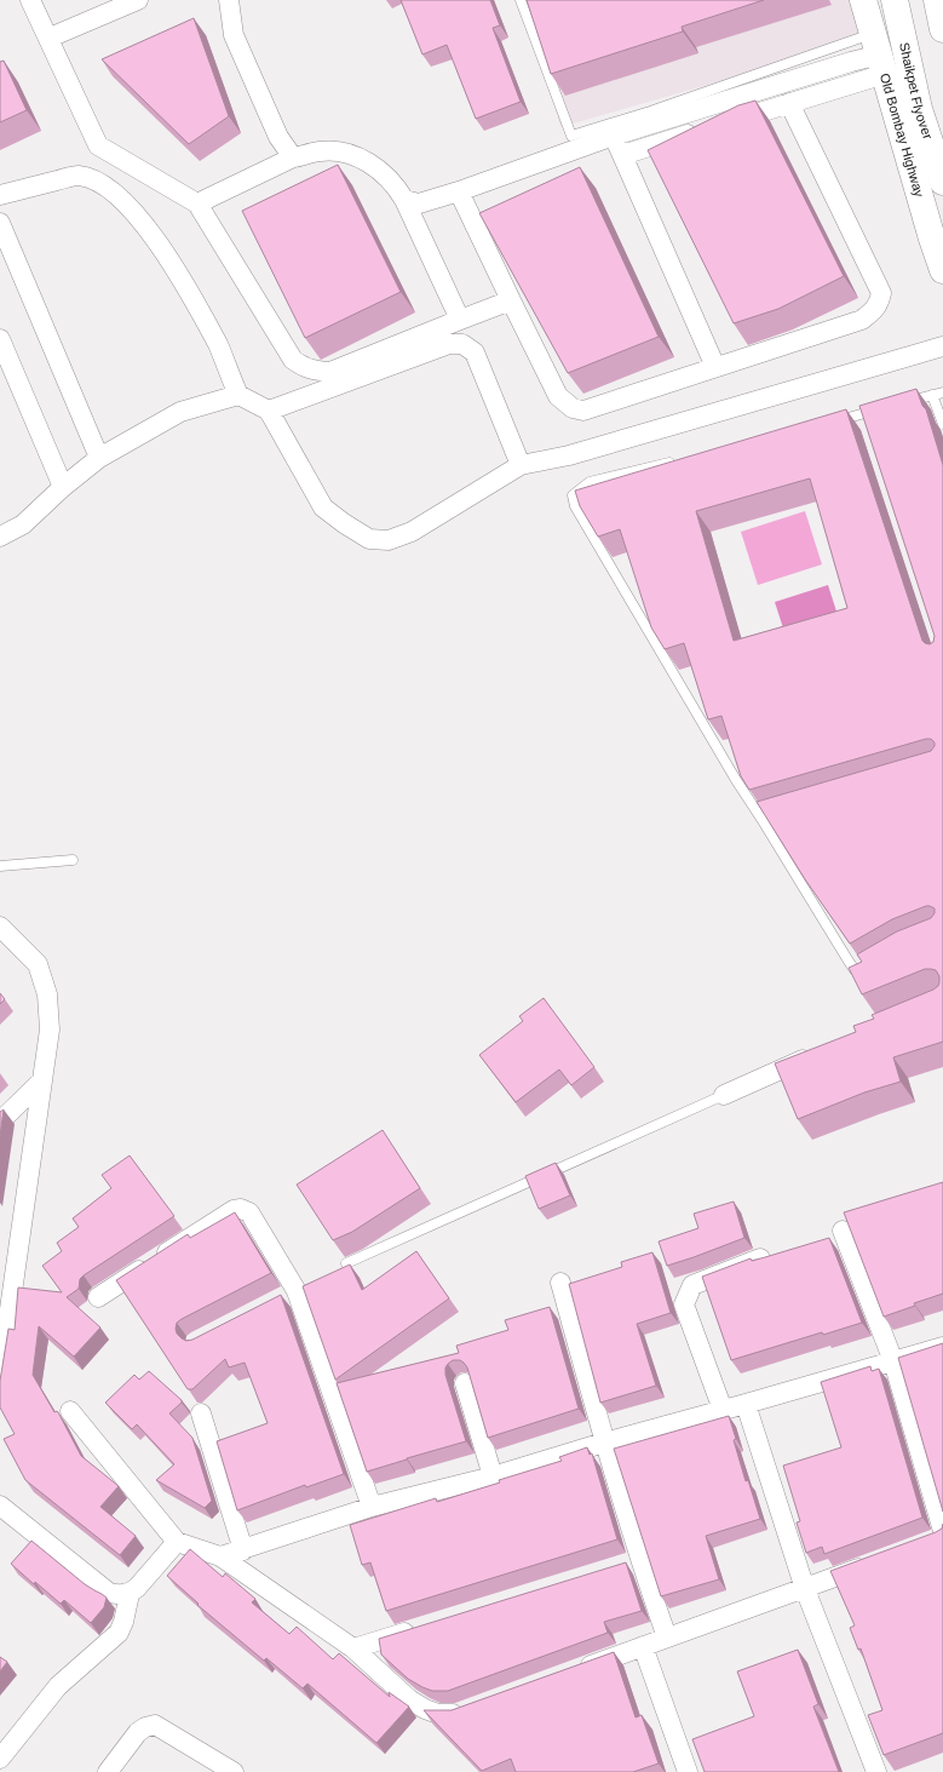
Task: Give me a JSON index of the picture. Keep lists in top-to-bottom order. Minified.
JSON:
{"streets":{"main road":["Shaikpet Flyover","Old Bombay Highway"]}}
